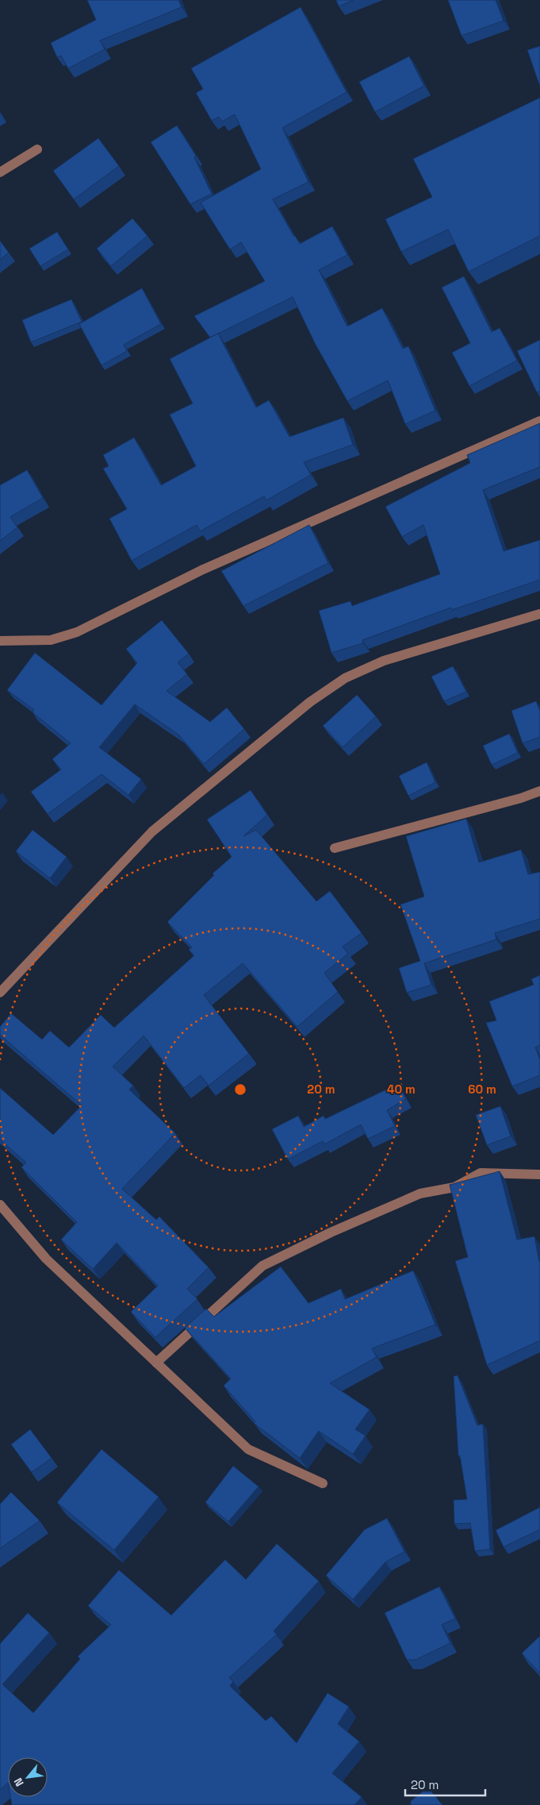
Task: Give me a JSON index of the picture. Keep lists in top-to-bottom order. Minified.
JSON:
{"scale_bar":"20 m","north":"bottom left","rings":["20 m","40 m","60 m"]}
